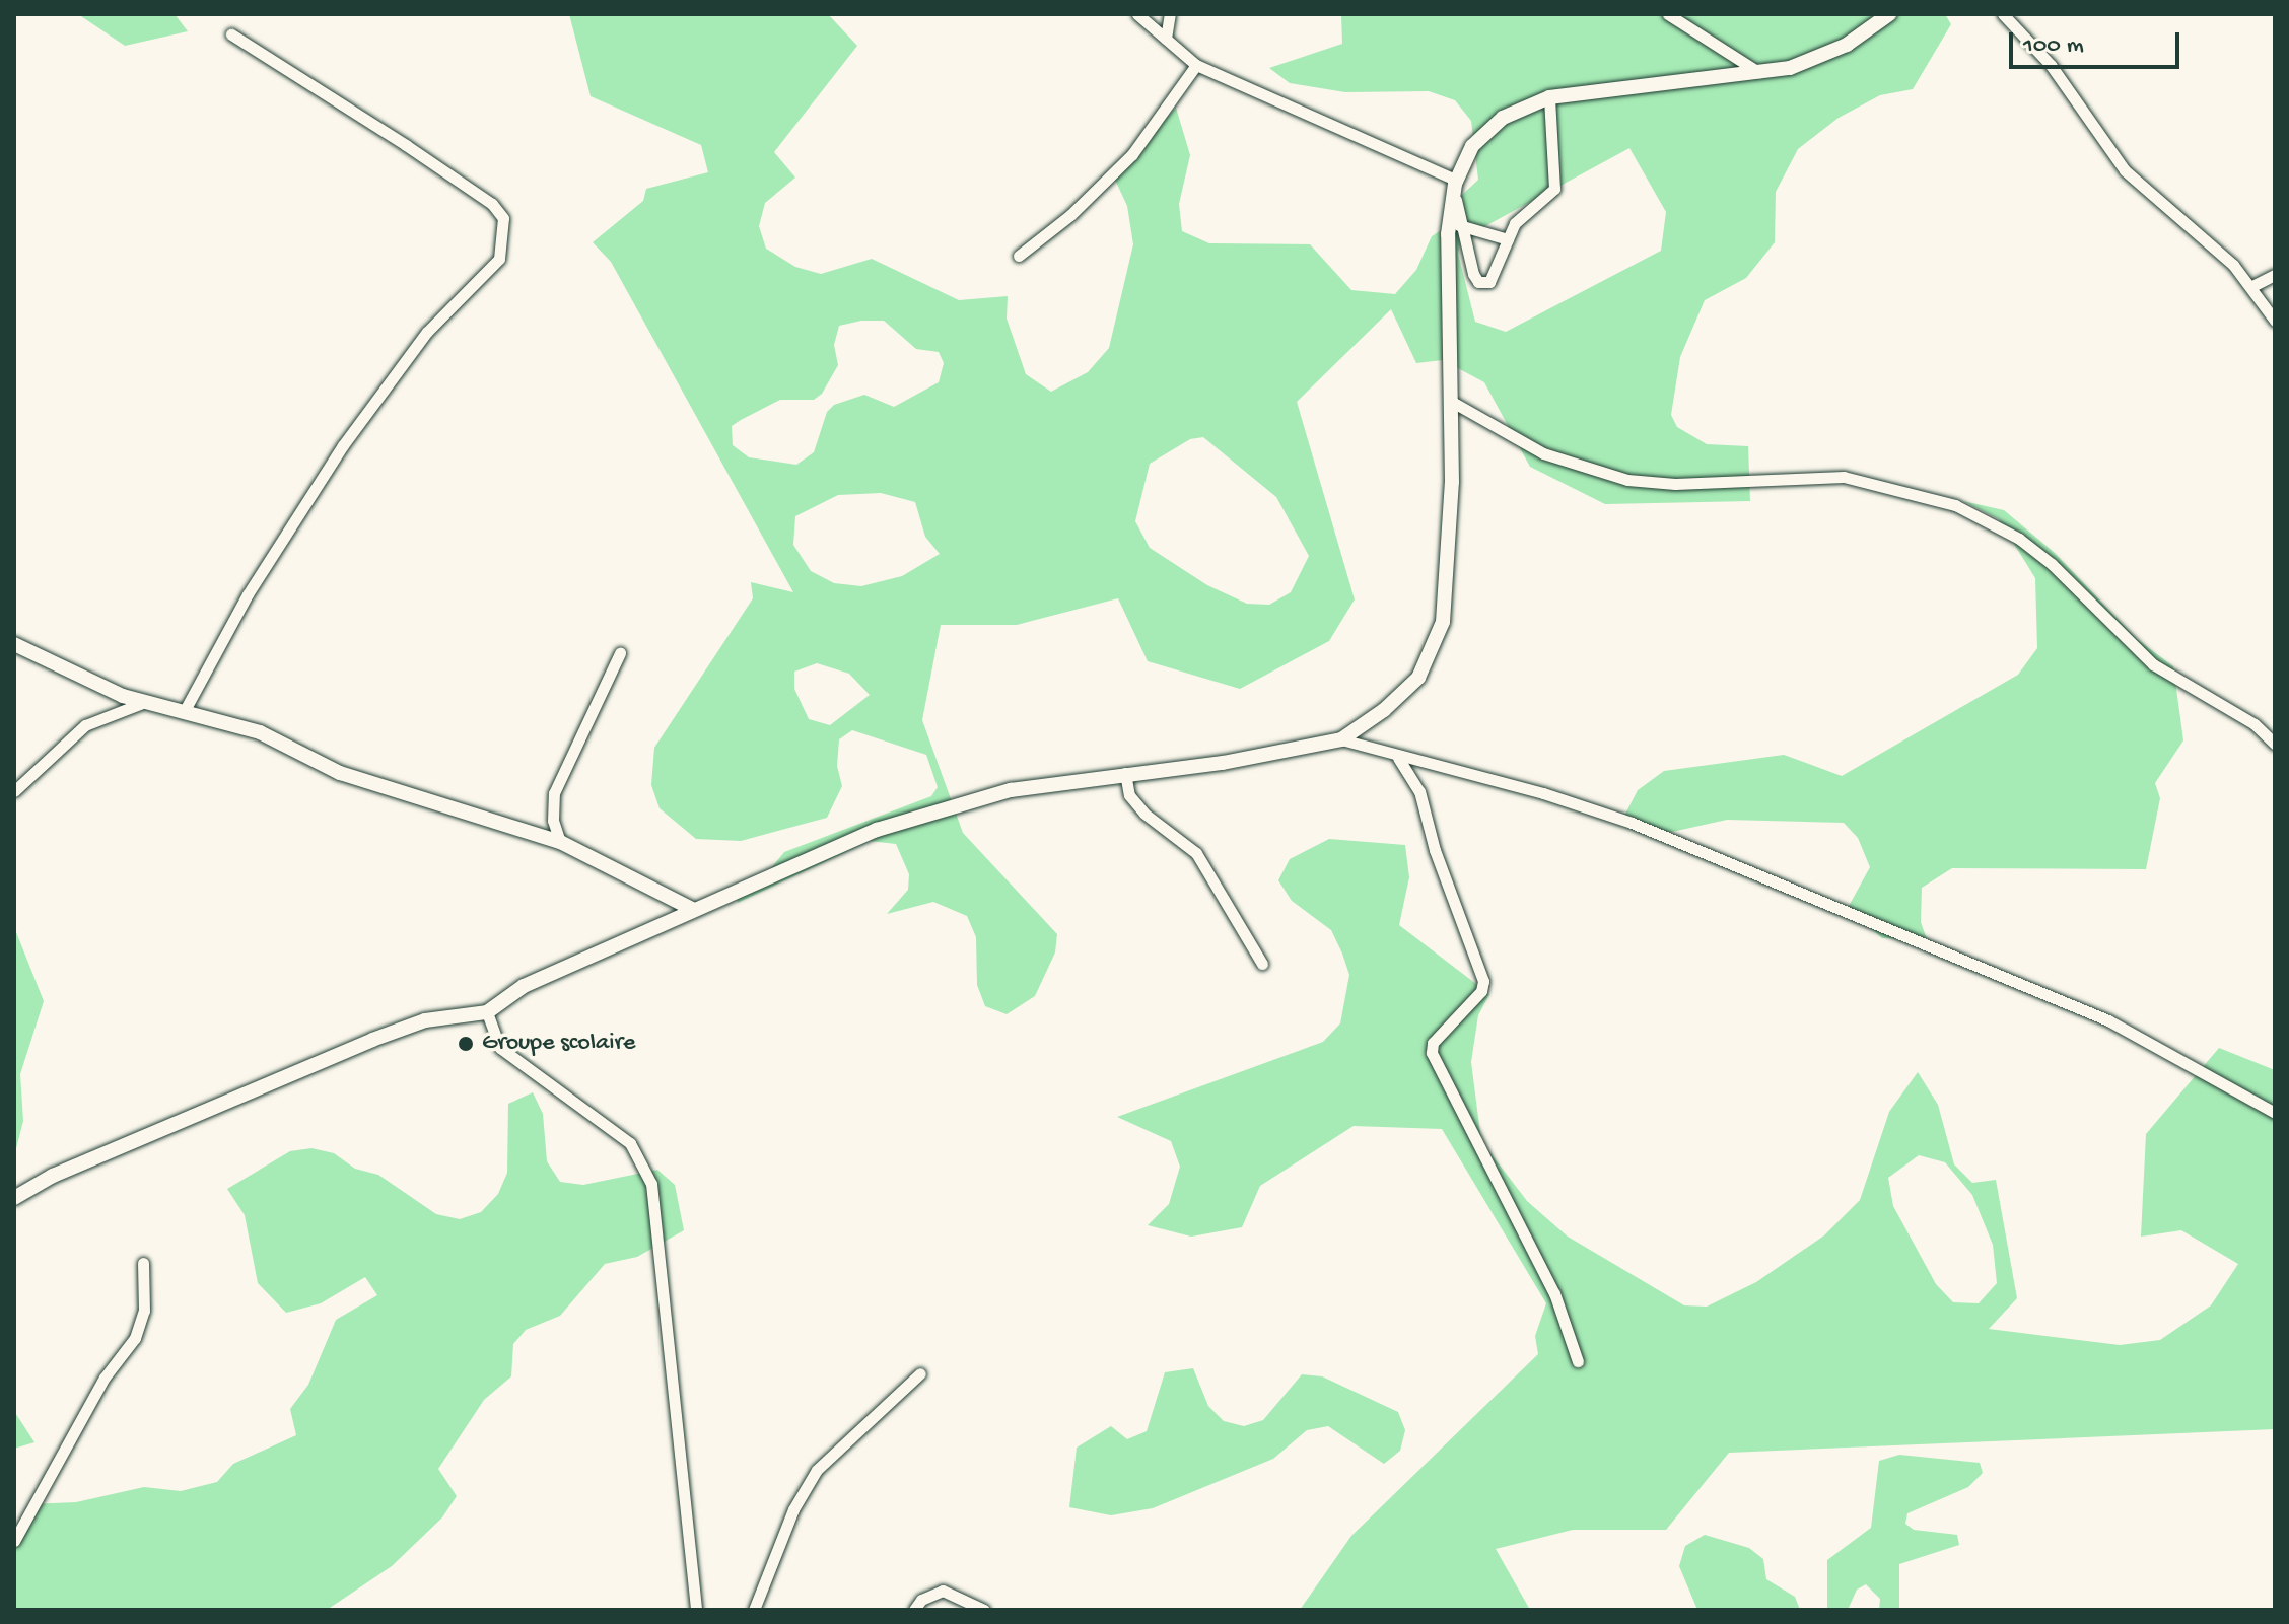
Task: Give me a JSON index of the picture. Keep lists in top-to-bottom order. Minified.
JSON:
{"places":["Groupe scolaire"],"scale_bar":"100 m"}
